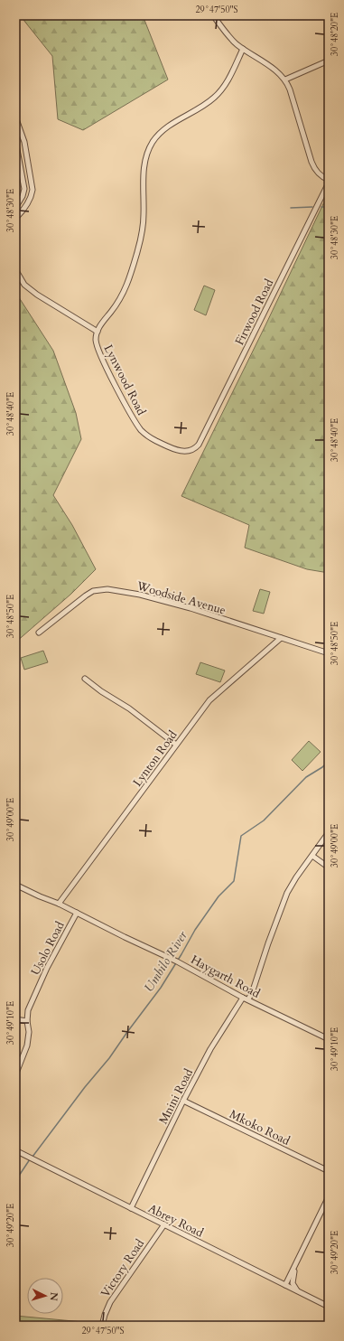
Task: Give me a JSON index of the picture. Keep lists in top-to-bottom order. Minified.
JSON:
{"streets":{"street":["Firwood Road","Lynwood Road","Woodside Avenue","Lynton Road","Usolo Road","Haygarth Road","Mnini Road","Mkoko Road","Abrey Road","Victory Road"]},"crossings":[["Firwood Road","Lynwood Road"],["Woodside Avenue","Lynton Road"],["Lynton Road","Haygarth Road"],["Usolo Road","Haygarth Road"],["Haygarth Road","Mnini Road"],["Mnini Road","Mkoko Road"],["Mnini Road","Abrey Road"],["Abrey Road","Victory Road"]],"water":["Umbilo River"],"north":"right","coordinates":["29°47'50\"S","30°48'20\"E","30°48'30\"E","30°48'40\"E","30°48'50\"E","30°49'00\"E","30°49'10\"E","30°49'20\"E"]}
